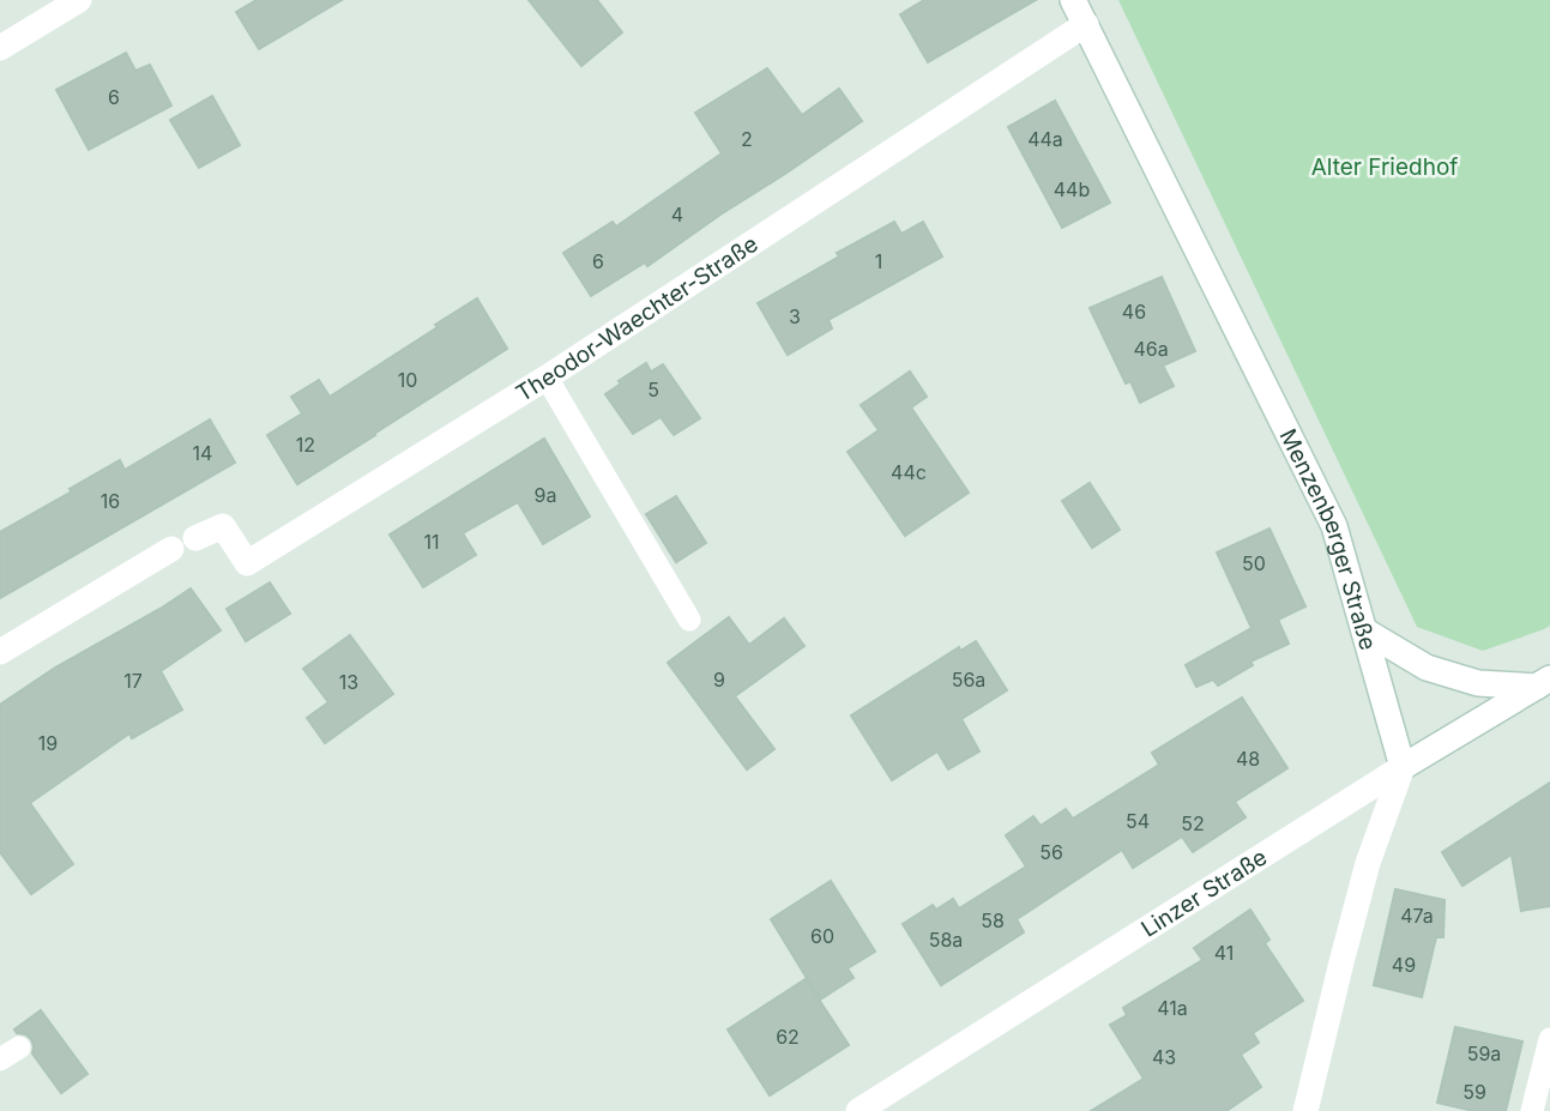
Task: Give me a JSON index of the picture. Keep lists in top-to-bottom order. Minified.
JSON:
{"streets":{"street":["Theodor-Waechter-Straße","Menzenberger Straße","Linzer Straße"]},"crossings":[["Theodor-Waechter-Straße","Menzenberger Straße"],["Menzenberger Straße","Linzer Straße"]],"parks":["Alter Friedhof"],"house_numbers":["6","2","44a","44b","4","6","1","46","3","46a","10","5","12","14","44c","9a","16","11","50","9","56a","17","13","19","48","54","52","56","47a","58","60","58a","41","49","41a","62","59a","43","59"]}
